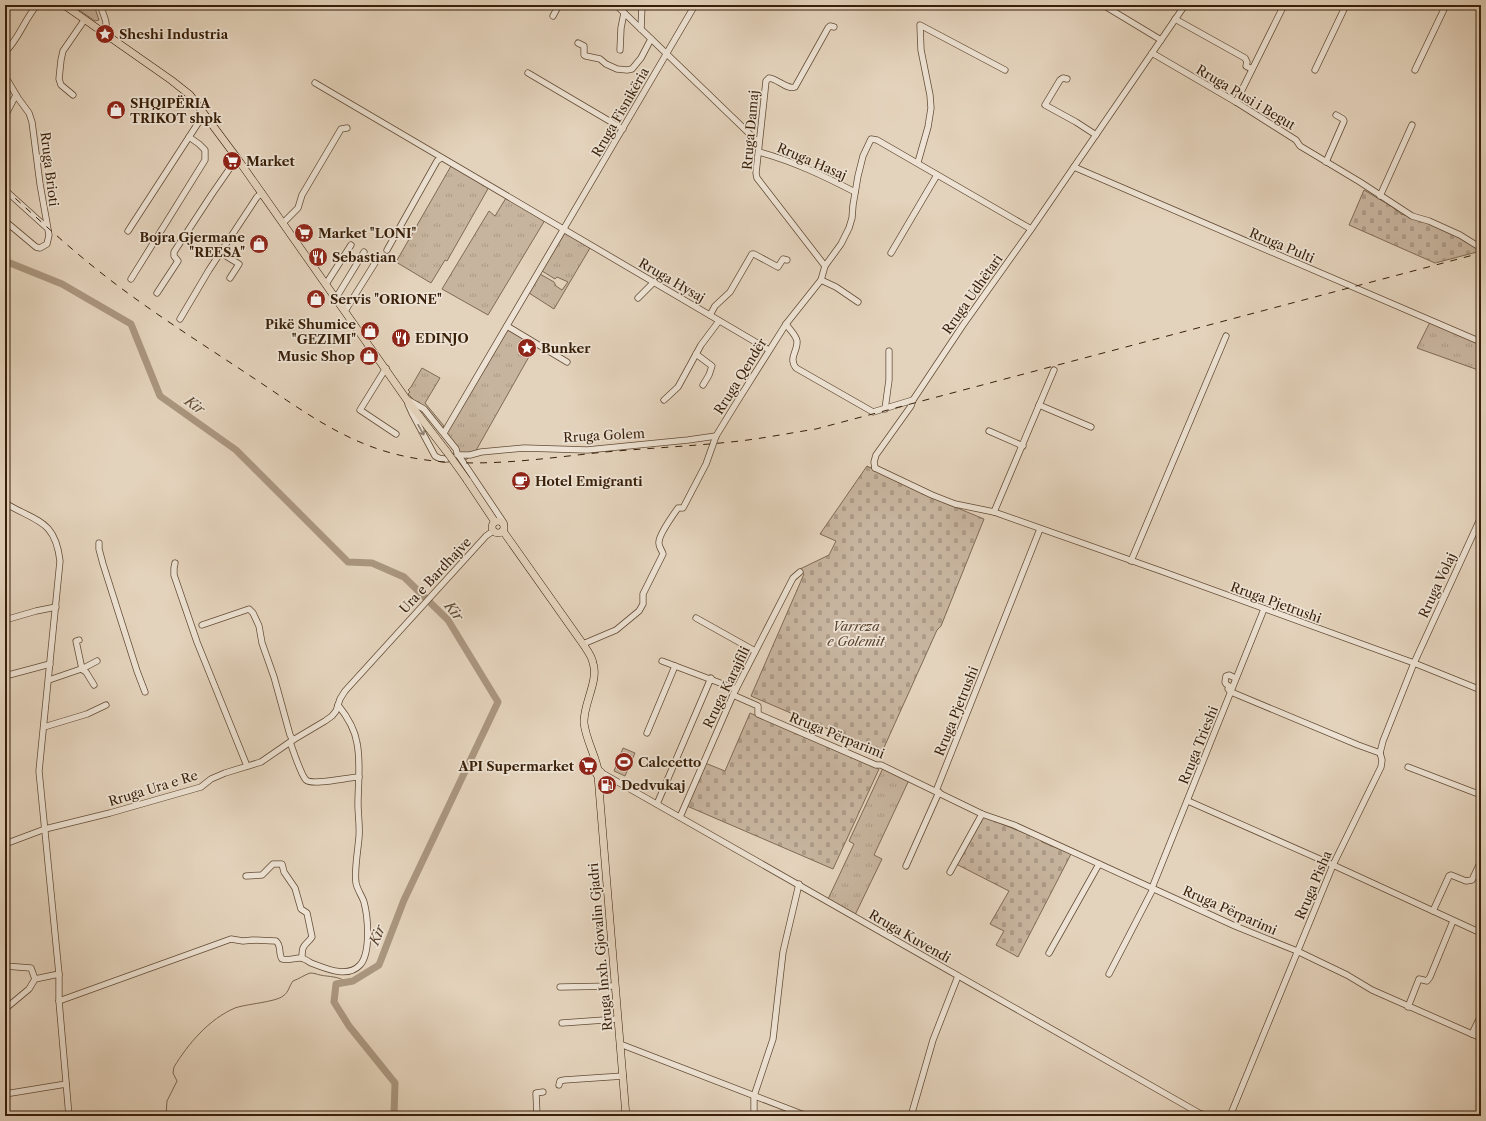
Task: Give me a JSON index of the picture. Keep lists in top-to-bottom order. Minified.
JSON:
{"streets":{"main road":["Rruga Inxh. Gjovalin Gjadri"],"street":["Rruga Pusi i Begut","Rruga Fisnikëria","Rruga Damaj","Rruga Hasaj","Rruga Brioti","Rruga Pulti","Rruga Hysaj","Rruga Udhëtari","Rruga Qendër","Rruga Golem","Ura e Bardhajve","Rruga Volaj","Rruga Pjetrushi","Rruga Karajfili","Rruga Përparimi","Rruga Trieshi","Rruga Ura e Re","Rruga Pisha","Rruga Kuvendi"]},"crossings":[["Rruga Pusi i Begut","Rruga Udhëtari"],["Rruga Fisnikëria","Rruga Hysaj"],["Rruga Damaj","Rruga Hasaj"],["Rruga Damaj","Rruga Qendër"],["Rruga Hasaj","Rruga Qendër"],["Rruga Pulti","Rruga Udhëtari"],["Rruga Hysaj","Rruga Qendër"],["Rruga Udhëtari","Rruga Qendër"],["Rruga Udhëtari","Rruga Pjetrushi"],["Rruga Qendër","Rruga Golem"],["Rruga Qendër","Rruga Inxh. Gjovalin Gjadri"],["Ura e Bardhajve","Rruga Ura e Re"],["Ura e Bardhajve","Rruga Inxh. Gjovalin Gjadri"],["Rruga Volaj","Rruga Pjetrushi"],["Rruga Volaj","Rruga Pisha"],["Rruga Pjetrushi","Rruga Përparimi"],["Rruga Pjetrushi","Rruga Trieshi"],["Rruga Pjetrushi","Rruga Pisha"],["Rruga Karajfili","Rruga Përparimi"],["Rruga Karajfili","Rruga Kuvendi"],["Rruga Përparimi","Rruga Trieshi"],["Rruga Përparimi","Rruga Pisha"],["Rruga Kuvendi","Rruga Inxh. Gjovalin Gjadri"]],"water":["Kir"],"parks":["Varreza e Golemit"],"places":{"place":["Sheshi Industria","Bunker"],"shop":["SHQIPËRIA TRIKOT shpk","Bojra Gjermane \"REESA\"","Servis \"ORIONE\"","Pikë Shumice \"GEZIMI\"","Music Shop"],"supermarket":["Market","Market \"LONI\"","API Supermarket"],"restaurant":["Sebastian","EDINJO"],"cafe":["Hotel Emigranti"],"sports":["Calccetto"],"fuel station":["Dedvukaj"]}}
